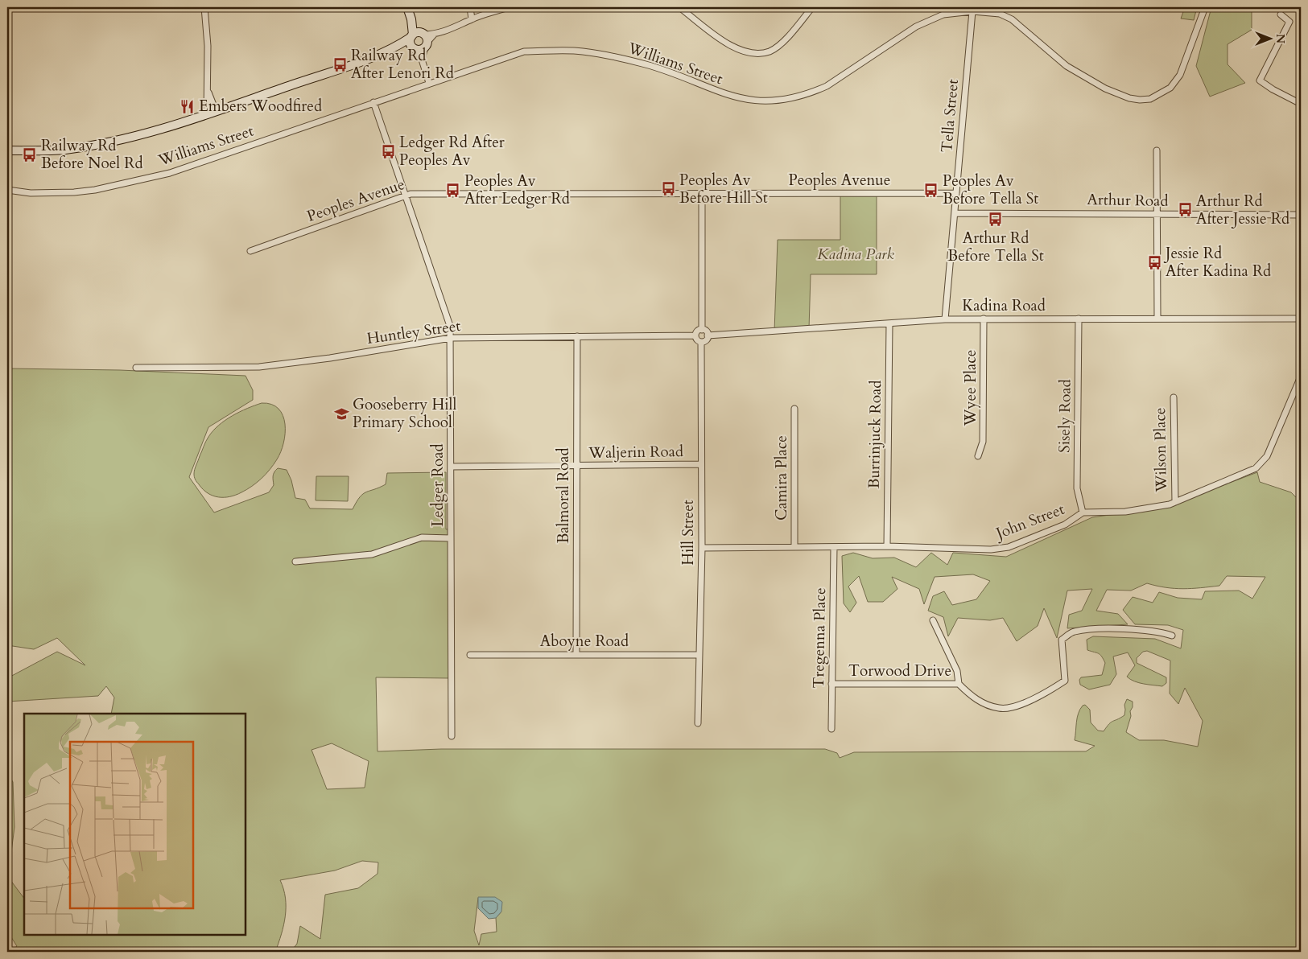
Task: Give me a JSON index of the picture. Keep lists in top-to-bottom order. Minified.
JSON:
{"streets":{"street":["Williams Street","Tella Street","Peoples Avenue","Arthur Road","Kadina Road","Huntley Street","Wyee Place","Sisely Road","Burrinjuck Road","Wilson Place","Waljerin Road","Camira Place","Ledger Road","Balmoral Road","John Street","Hill Street","Tregenna Place","Aboyne Road","Torwood Drive"]},"crossings":[["Williams Street","Tella Street"],["Williams Street","Ledger Road"],["Tella Street","Peoples Avenue"],["Tella Street","Arthur Road"],["Tella Street","Kadina Road"],["Peoples Avenue","Ledger Road"],["Kadina Road","Huntley Street"],["Kadina Road","Wyee Place"],["Kadina Road","Sisely Road"],["Kadina Road","Burrinjuck Road"],["Kadina Road","Hill Street"],["Huntley Street","Ledger Road"],["Huntley Street","Balmoral Road"],["Huntley Street","Hill Street"],["Sisely Road","John Street"],["Burrinjuck Road","John Street"],["Wilson Place","John Street"],["Waljerin Road","Ledger Road"],["Waljerin Road","Balmoral Road"],["Waljerin Road","Hill Street"],["Camira Place","John Street"],["Balmoral Road","Aboyne Road"],["John Street","Hill Street"],["John Street","Tregenna Place"],["Hill Street","Aboyne Road"],["Tregenna Place","Torwood Drive"]],"parks":["Kadina Park"],"places":{"bus stop":["Railway Rd After Lenori Rd","Ledger Rd After Peoples Av","Railway Rd Before Noel Rd","Peoples Av Before Hill St","Peoples Av After Ledger Rd","Peoples Av Before Tella St","Arthur Rd After Jessie Rd","Arthur Rd Before Tella St","Jessie Rd After Kadina Rd"],"restaurant":["Embers Woodfired"],"school or university":["Gooseberry Hill Primary School"]},"north":"right"}
